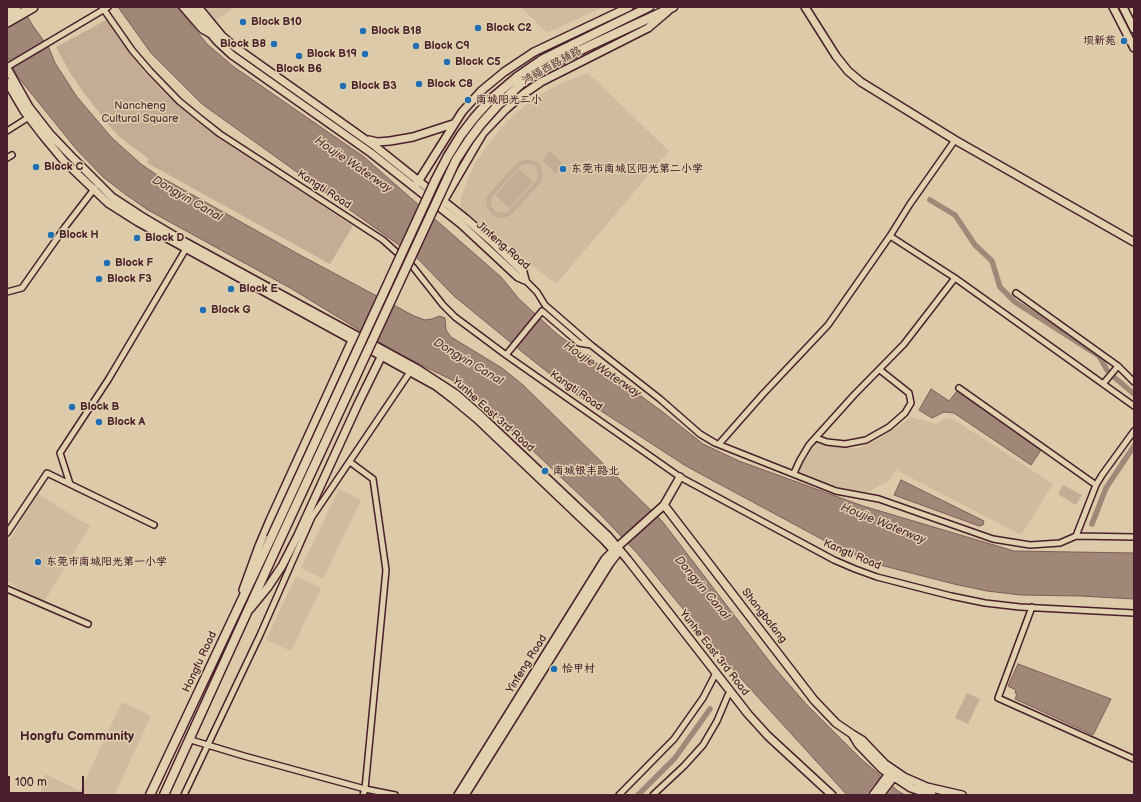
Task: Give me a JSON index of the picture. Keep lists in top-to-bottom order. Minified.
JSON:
{"streets":{"main road":["Hongfu Road"],"street":["鸿福西路辅路","Kangti Road","Jinfeng Road","Yunhe East 3rd Road","Shangbafang","Yinfeng Road"]},"crossings":[["鸿福西路辅路","Jinfeng Road"],["Yunhe East 3rd Road","Yinfeng Road"]],"districts":["Hongfu Community"],"water":["Houjie Waterway","Dongyin Canal"],"parks":["Nancheng Cultural Square"],"places":["Block B10","Block C2","Block B18","坝新苑","Block B8","Block C9","Block B19","Block B6","Block C5","Block C8","Block B3","南城阳光二小","Block C","东莞市南城区阳光第二小学","Block H","Block D","Block F","Block F3","Block E","Block G","Block B","Block A","南城银丰路北","东莞市南城阳光第一小学","恰甲村"],"scale_bar":"100 m"}
